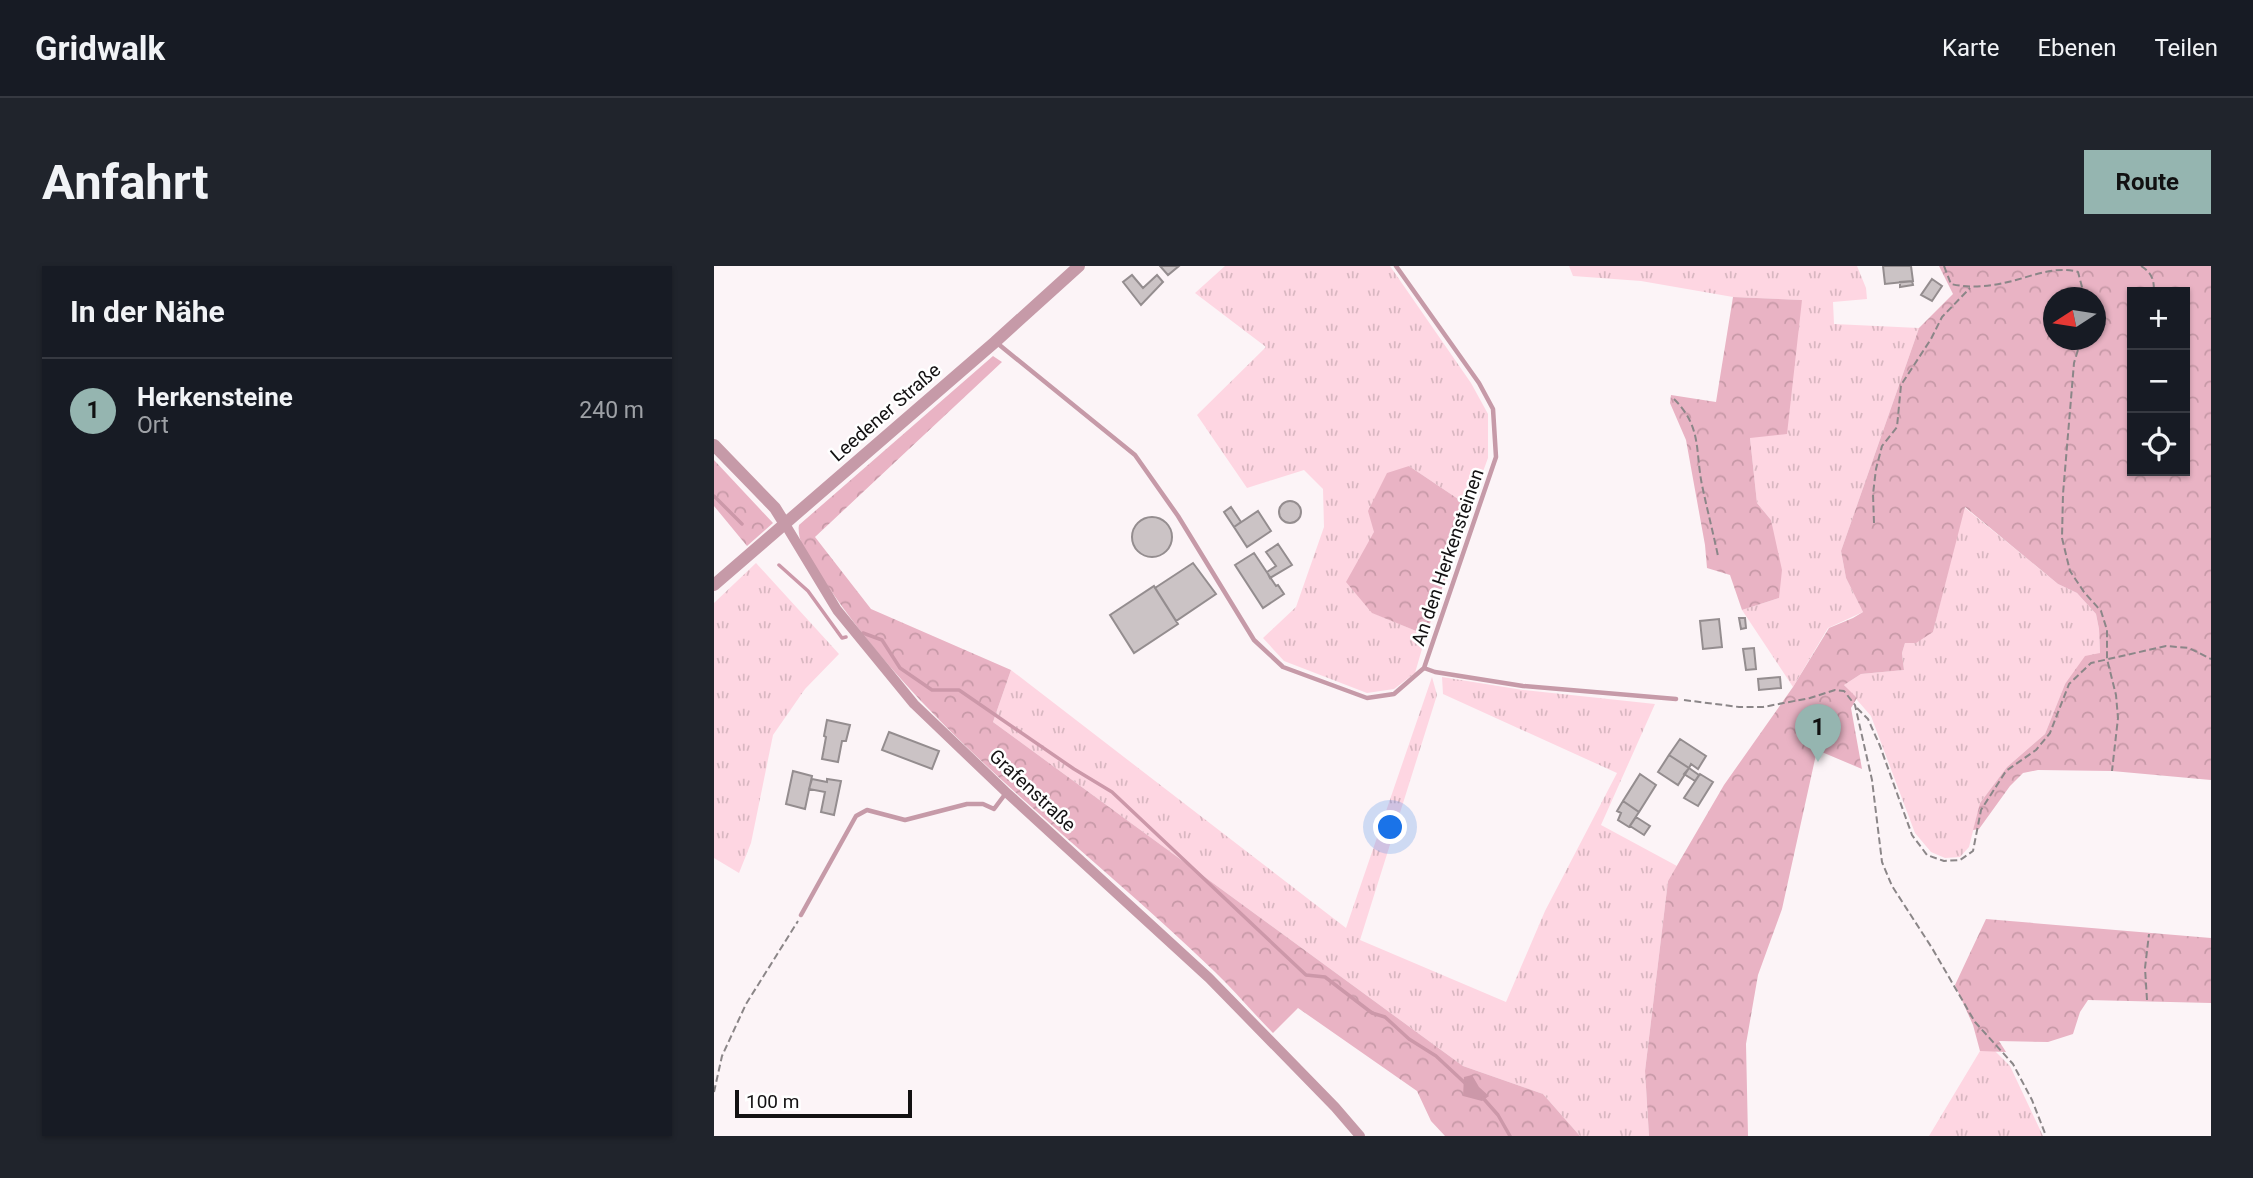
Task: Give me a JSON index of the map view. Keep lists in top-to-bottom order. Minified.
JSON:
{"streets":{"street":["Leedener Straße","Grafenstraße"],"lane":["An den Herkensteinen"]},"crossings":[["Leedener Straße","An den Herkensteinen"],["Leedener Straße","Grafenstraße"]],"scale_bar":"100 m","north":"left","page":{"header":"Gridwalk","nav":["Karte","Ebenen","Teilen"],"buttons":"Route","title":"Anfahrt","heading":"In der Nähe","map_buttons":["+","−"],"list":[{"mark":"1","name":"Herkensteine","note":"Ort","value":"240 m"}],"pins":"1","scale":"100 m"}}
